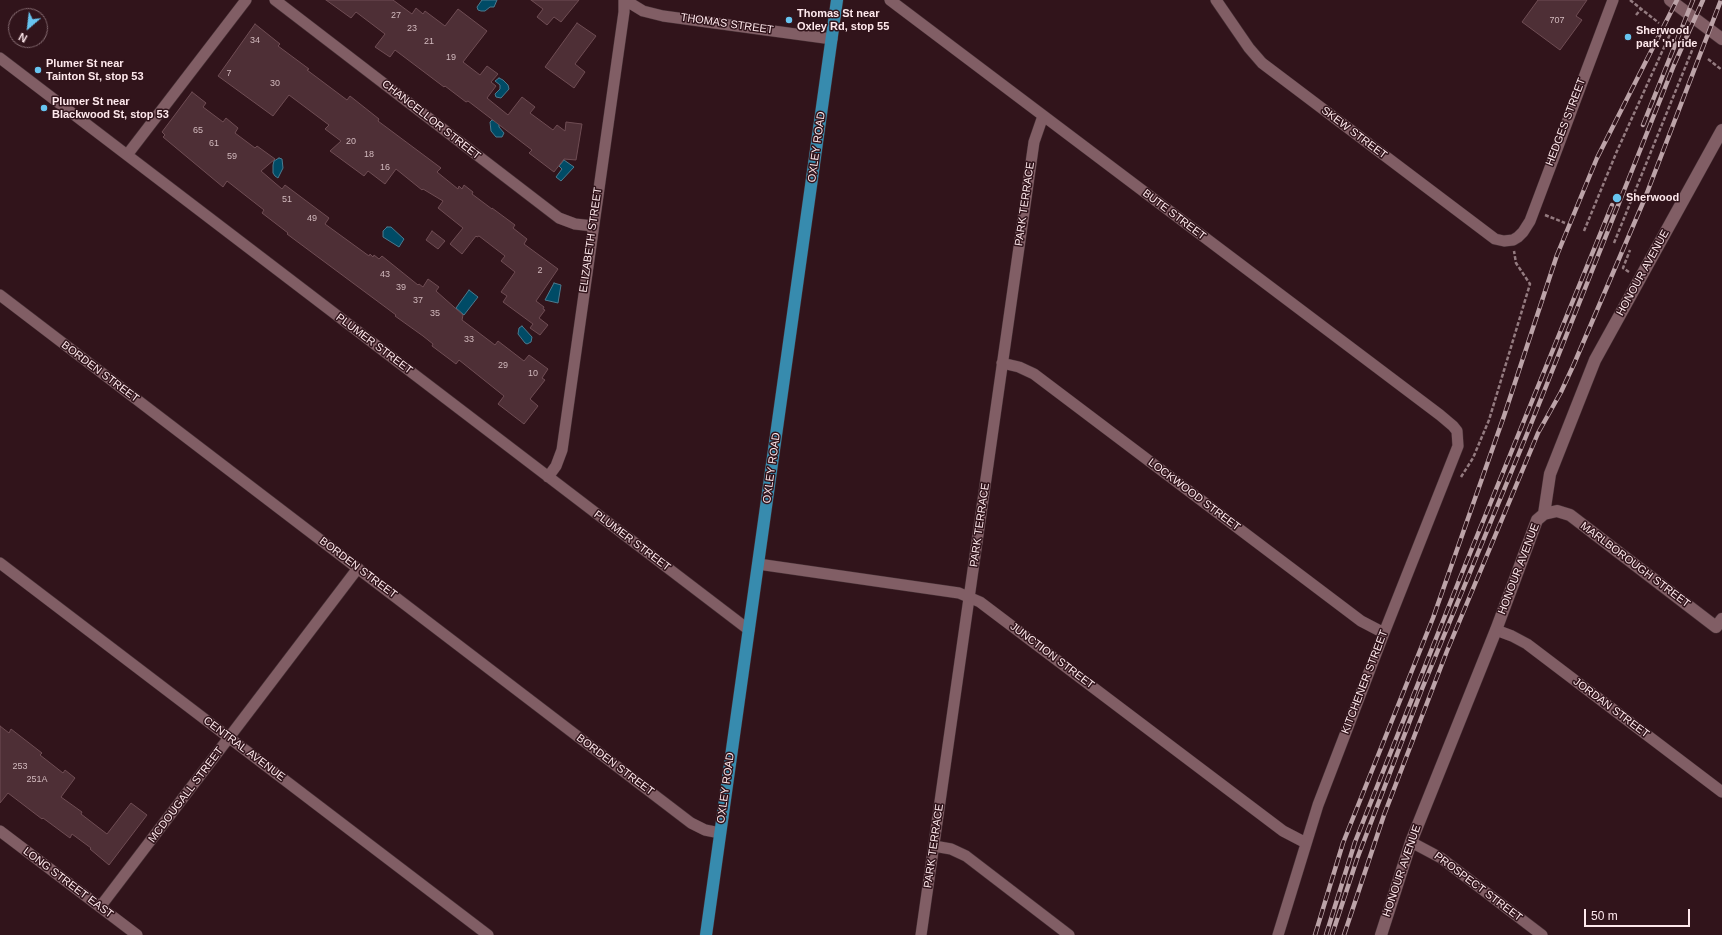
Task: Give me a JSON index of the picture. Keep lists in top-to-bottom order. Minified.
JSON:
{"streets":{"main road":["OXLEY ROAD"],"street":["THOMAS STREET","CHANCELLOR STREET","HEDGES STREET","SKEW STREET","PARK TERRACE","BUTE STREET","ELIZABETH STREET","HONOUR AVENUE","PLUMER STREET","BORDEN STREET","LOCKWOOD STREET","MARLBOROUGH STREET","JUNCTION STREET","KITCHENER STREET","JORDAN STREET","CENTRAL AVENUE","MCDOUGALL STREET","LONG STREET EAST","PROSPECT STREET"]},"crossings":[["THOMAS STREET","OXLEY ROAD"],["THOMAS STREET","ELIZABETH STREET"],["CHANCELLOR STREET","ELIZABETH STREET"],["HEDGES STREET","SKEW STREET"],["OXLEY ROAD","PLUMER STREET"],["OXLEY ROAD","BORDEN STREET"],["OXLEY ROAD","JUNCTION STREET"],["PARK TERRACE","BUTE STREET"],["PARK TERRACE","LOCKWOOD STREET"],["PARK TERRACE","JUNCTION STREET"],["BUTE STREET","KITCHENER STREET"],["ELIZABETH STREET","PLUMER STREET"],["HONOUR AVENUE","MARLBOROUGH STREET"],["HONOUR AVENUE","JORDAN STREET"],["HONOUR AVENUE","PROSPECT STREET"],["BORDEN STREET","MCDOUGALL STREET"],["LOCKWOOD STREET","KITCHENER STREET"],["JUNCTION STREET","KITCHENER STREET"],["CENTRAL AVENUE","MCDOUGALL STREET"],["MCDOUGALL STREET","LONG STREET EAST"]],"places":["Thomas St near Oxley Rd, stop 55","Sherwood park 'n' ride","Plumer St near Tainton St, stop 53","Plumer St near Blackwood St, stop 53","Sherwood"],"house_numbers":["27","707","23","34","21","19","7","30","65","20","61","18","59","16","51","49","2","43","39","37","35","33","29","10","253","251A"],"scale_bar":"50 m","north":"bottom left"}
